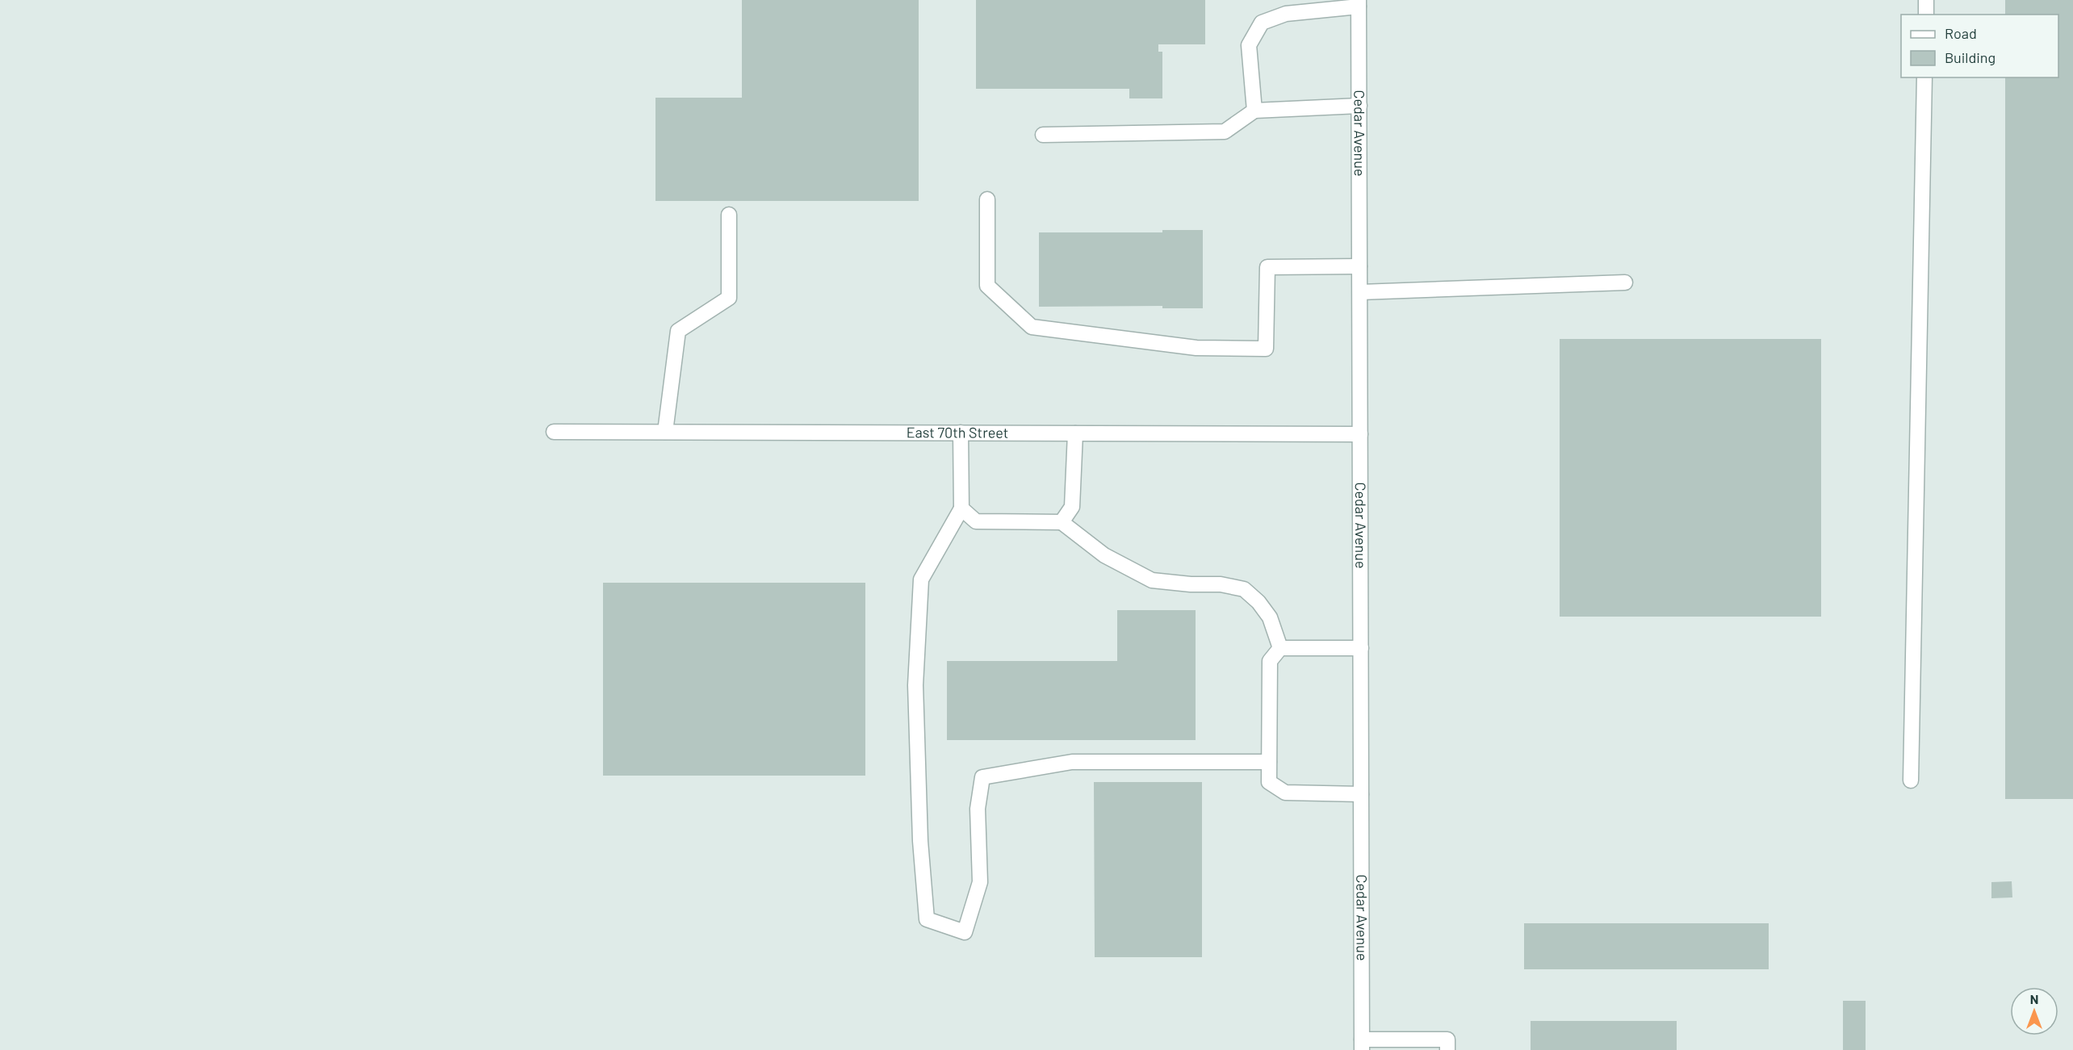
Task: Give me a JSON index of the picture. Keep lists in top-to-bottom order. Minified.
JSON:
{"streets":{"street":["Cedar Avenue","East 70th Street"]},"crossings":[["Cedar Avenue","East 70th Street"]],"legend":["Road","Building"],"north":"top"}
